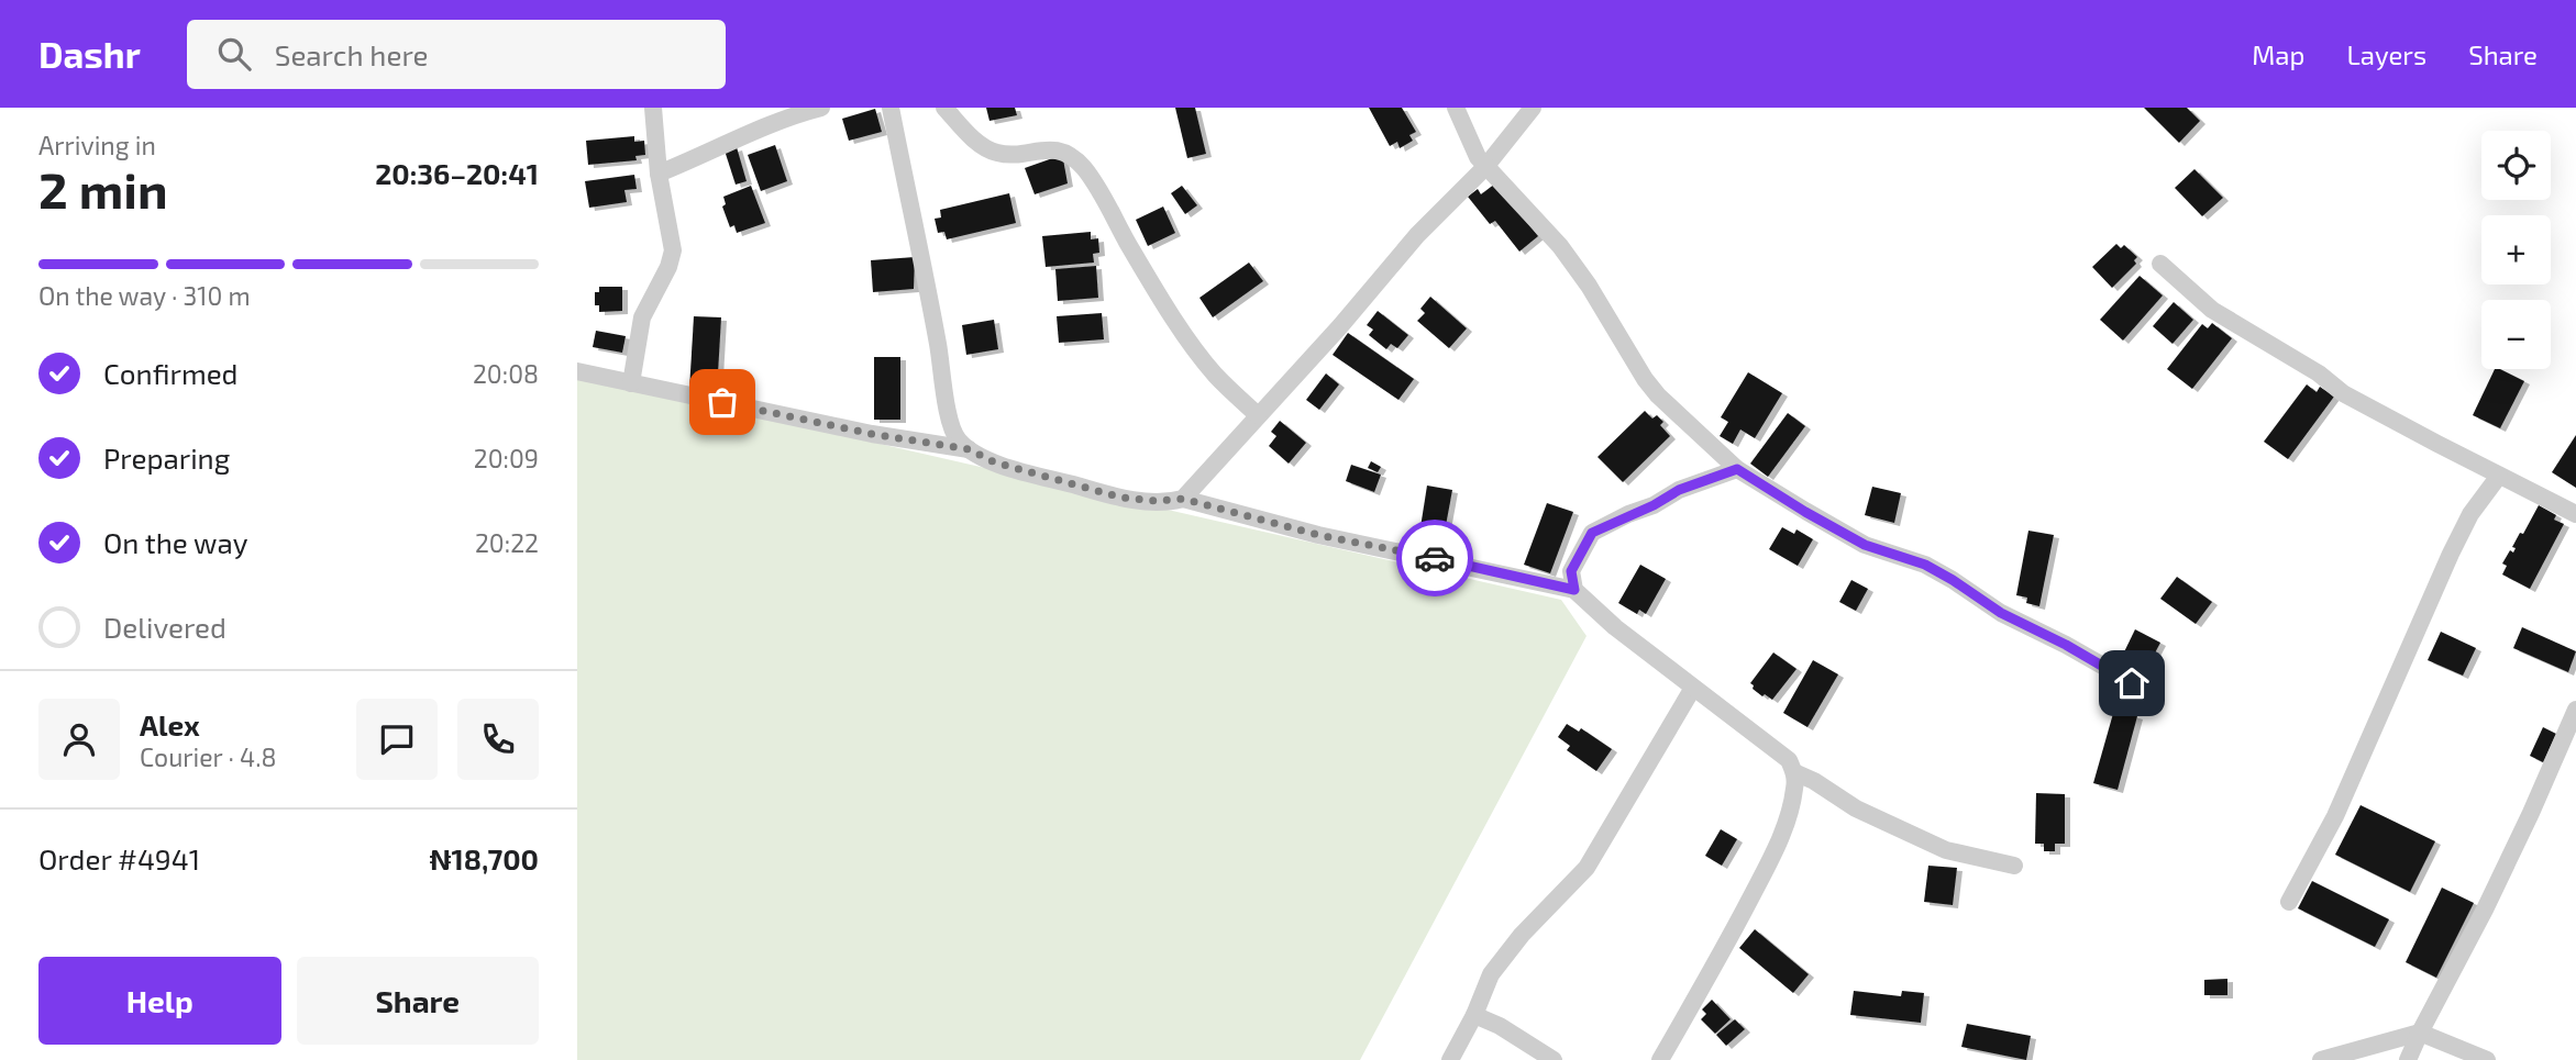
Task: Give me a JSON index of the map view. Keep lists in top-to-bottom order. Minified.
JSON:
{"page":{"header":"Dashr","search":"Search here","nav":["Map","Layers","Share"],"heading":["2 min","Arriving in","20:36–20:41"],"panel":["Alex","Courier · 4.8","Order #4941","₦18,700"],"map_buttons":["+","−"],"bar":"On the way · 310 m","list":[["Confirmed","20:08"],["Preparing","20:09"],["On the way","20:22"],"Delivered"],"buttons":["Help","Share"]}}
